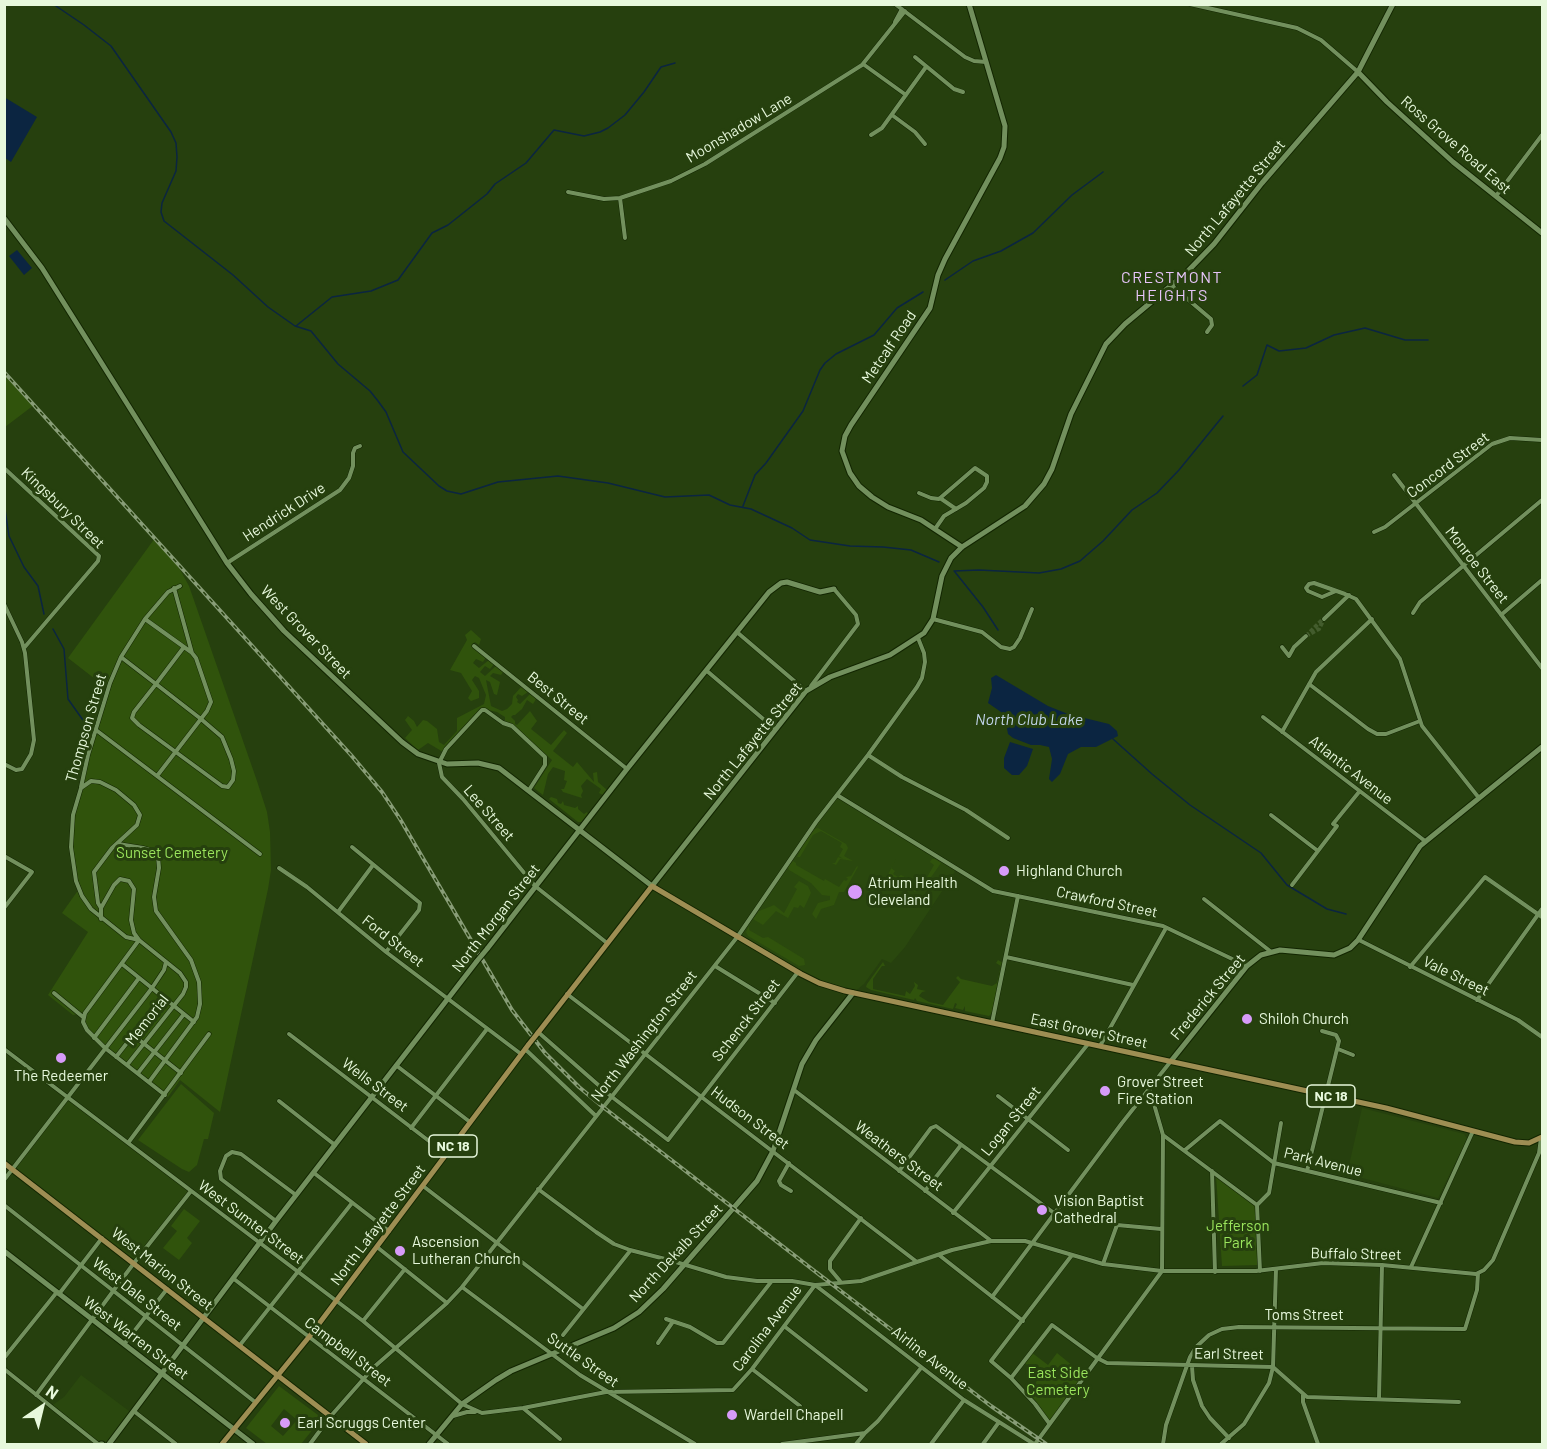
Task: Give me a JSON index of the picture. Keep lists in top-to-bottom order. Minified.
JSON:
{"streets":{"main road":["North Lafayette Street","East Grover Street","NC 18","West Marion Street"],"street":["Moonshadow Lane","Ross Grove Road East","Metcalf Road","Concord Street","Kingsbury Street","Hendrick Drive","Monroe Street","West Grover Street","Best Street","Thompson Street","Atlantic Avenue","Lee Street","Crawford Street","North Morgan Street","Ford Street","Vale Street","Frederick Street","Memorial","Schenck Street","North Washington Street","Wells Street","Hudson Street","Logan Street","Weathers Street","Park Avenue","West Sumter Street","North Dekalb Street","Buffalo Street","West Dale Street","Toms Street","Carolina Avenue","West Warren Street","Campbell Street","Earl Street","Airline Avenue","Suttle Street"]},"crossings":[["Ross Grove Road East","North Lafayette Street"],["North Lafayette Street","Metcalf Road"],["North Lafayette Street","West Grover Street"],["North Lafayette Street","Lee Street"],["North Lafayette Street","Ford Street"],["North Lafayette Street","East Grover Street"],["North Lafayette Street","North Washington Street"],["North Lafayette Street","Wells Street"],["North Lafayette Street","NC 18"],["North Lafayette Street","Hudson Street"],["North Lafayette Street","West Sumter Street"],["North Lafayette Street","West Marion Street"],["North Lafayette Street","West Dale Street"],["North Lafayette Street","Campbell Street"],["Concord Street","Monroe Street"],["Hendrick Drive","West Grover Street"],["West Grover Street","Lee Street"],["West Grover Street","North Morgan Street"],["West Grover Street","East Grover Street"],["Best Street","North Morgan Street"],["Thompson Street","Memorial"],["Lee Street","North Morgan Street"],["Crawford Street","Frederick Street"],["Crawford Street","North Washington Street"],["North Morgan Street","Ford Street"],["North Morgan Street","Wells Street"],["North Morgan Street","West Sumter Street"],["North Morgan Street","West Marion Street"],["North Morgan Street","West Dale Street"],["North Morgan Street","West Warren Street"],["North Morgan Street","Campbell Street"],["Ford Street","North Washington Street"],["Frederick Street","East Grover Street"],["Frederick Street","Buffalo Street"],["Schenck Street","East Grover Street"],["Schenck Street","North Washington Street"],["Schenck Street","Hudson Street"],["East Grover Street","North Washington Street"],["East Grover Street","Logan Street"],["East Grover Street","North Dekalb Street"],["North Washington Street","Hudson Street"],["North Washington Street","West Sumter Street"],["North Washington Street","West Marion Street"],["North Washington Street","Campbell Street"],["North Washington Street","Suttle Street"],["NC 18","West Dale Street"],["NC 18","West Warren Street"],["Hudson Street","North Dekalb Street"],["Hudson Street","Buffalo Street"],["Logan Street","Weathers Street"],["Weathers Street","North Dekalb Street"],["Weathers Street","Buffalo Street"],["West Sumter Street","North Dekalb Street"],["North Dekalb Street","Campbell Street"],["North Dekalb Street","Suttle Street"],["Buffalo Street","Toms Street"],["Buffalo Street","Carolina Avenue"],["Toms Street","Earl Street"],["Carolina Avenue","Airline Avenue"],["Carolina Avenue","Suttle Street"]],"districts":["CRESTMONT HEIGHTS"],"water":["North Club Lake"],"parks":["Sunset Cemetery","Jefferson Park","East Side Cemetery"],"places":["Highland Church","Atrium Health Cleveland","Shiloh Church","The Redeemer","Grover Street Fire Station","Vision Baptist Cathedral","Ascension Lutheran Church","Wardell Chapell","Earl Scruggs Center"],"north":"top right"}
